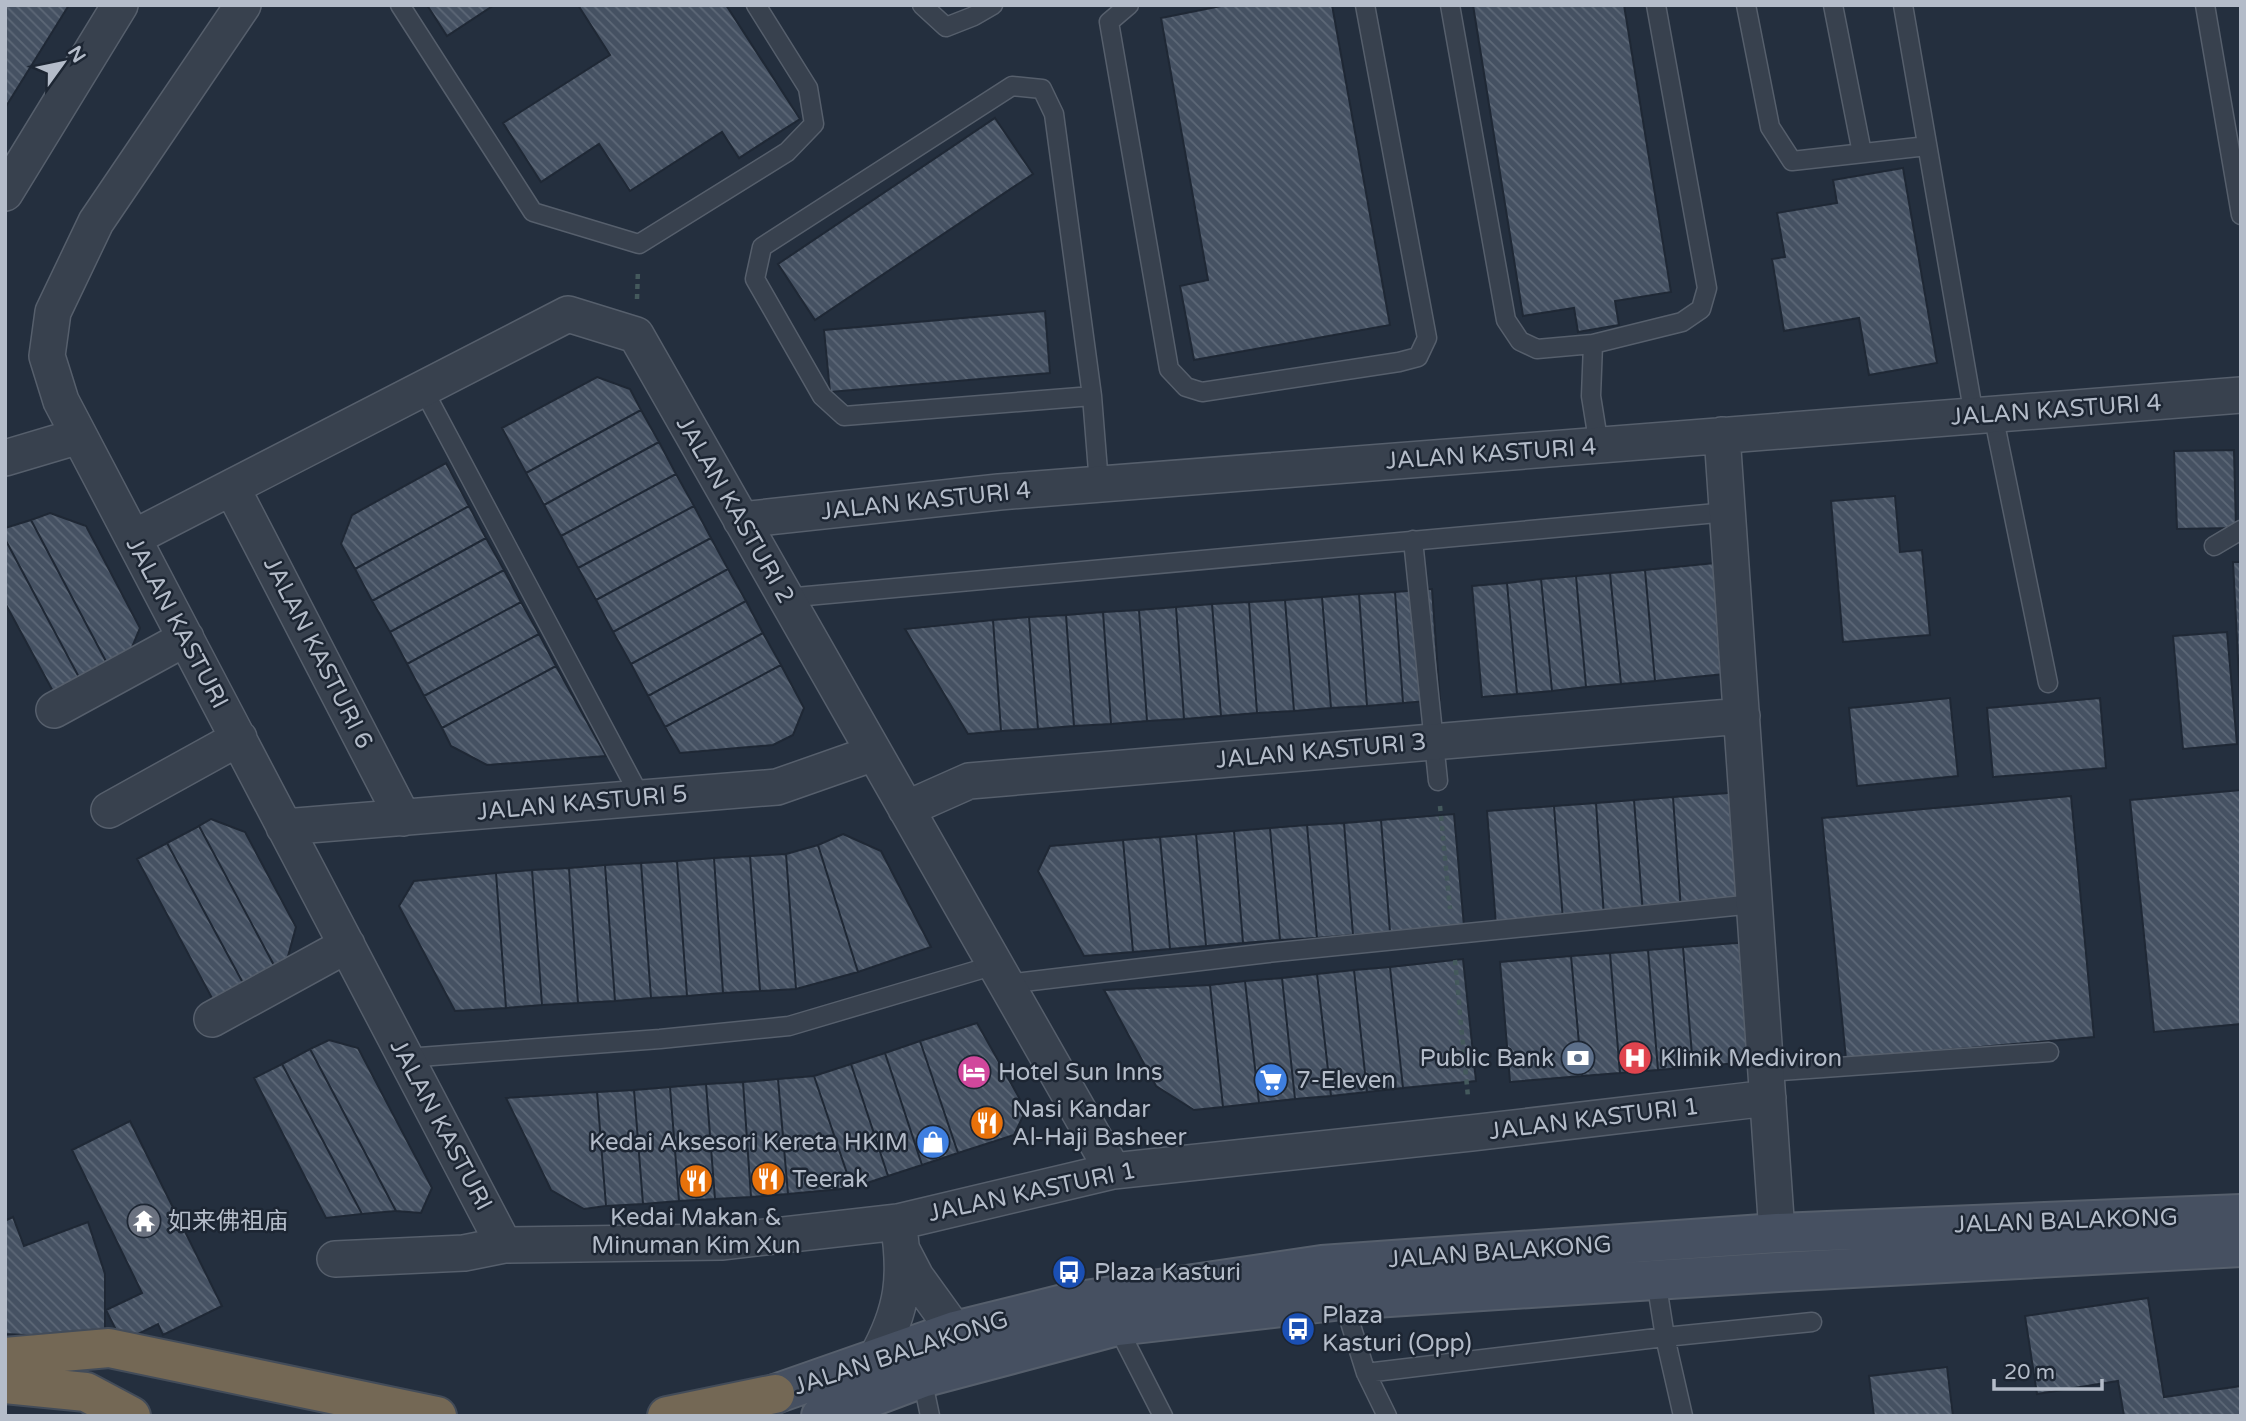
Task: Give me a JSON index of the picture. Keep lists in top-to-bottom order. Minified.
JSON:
{"streets":{"street":["JALAN KASTURI 4","JALAN KASTURI 2","JALAN KASTURI","JALAN KASTURI 6","JALAN KASTURI 3","JALAN KASTURI 5","JALAN KASTURI 1","JALAN BALAKONG"]},"crossings":[["JALAN KASTURI 4","JALAN KASTURI 2"],["JALAN KASTURI 2","JALAN KASTURI 3"],["JALAN KASTURI 2","JALAN KASTURI 5"],["JALAN KASTURI 2","JALAN KASTURI 1"],["JALAN KASTURI","JALAN KASTURI 5"],["JALAN KASTURI","JALAN KASTURI 1"],["JALAN KASTURI 6","JALAN KASTURI 5"]],"places":{"bank":["Public Bank"],"hospital":["Klinik Mediviron"],"hotel":["Hotel Sun Inns"],"supermarket":["7-Eleven"],"restaurant":["Nasi Kandar Al-Haji Basheer","Teerak","Kedai Makan & Minuman Kim Xun"],"shop":["Kedai Aksesori Kereta HKIM"],"temple":["如来佛祖庙"],"bus stop":["Plaza Kasturi","Plaza Kasturi (Opp)"]},"scale_bar":"20 m","north":"top right"}
